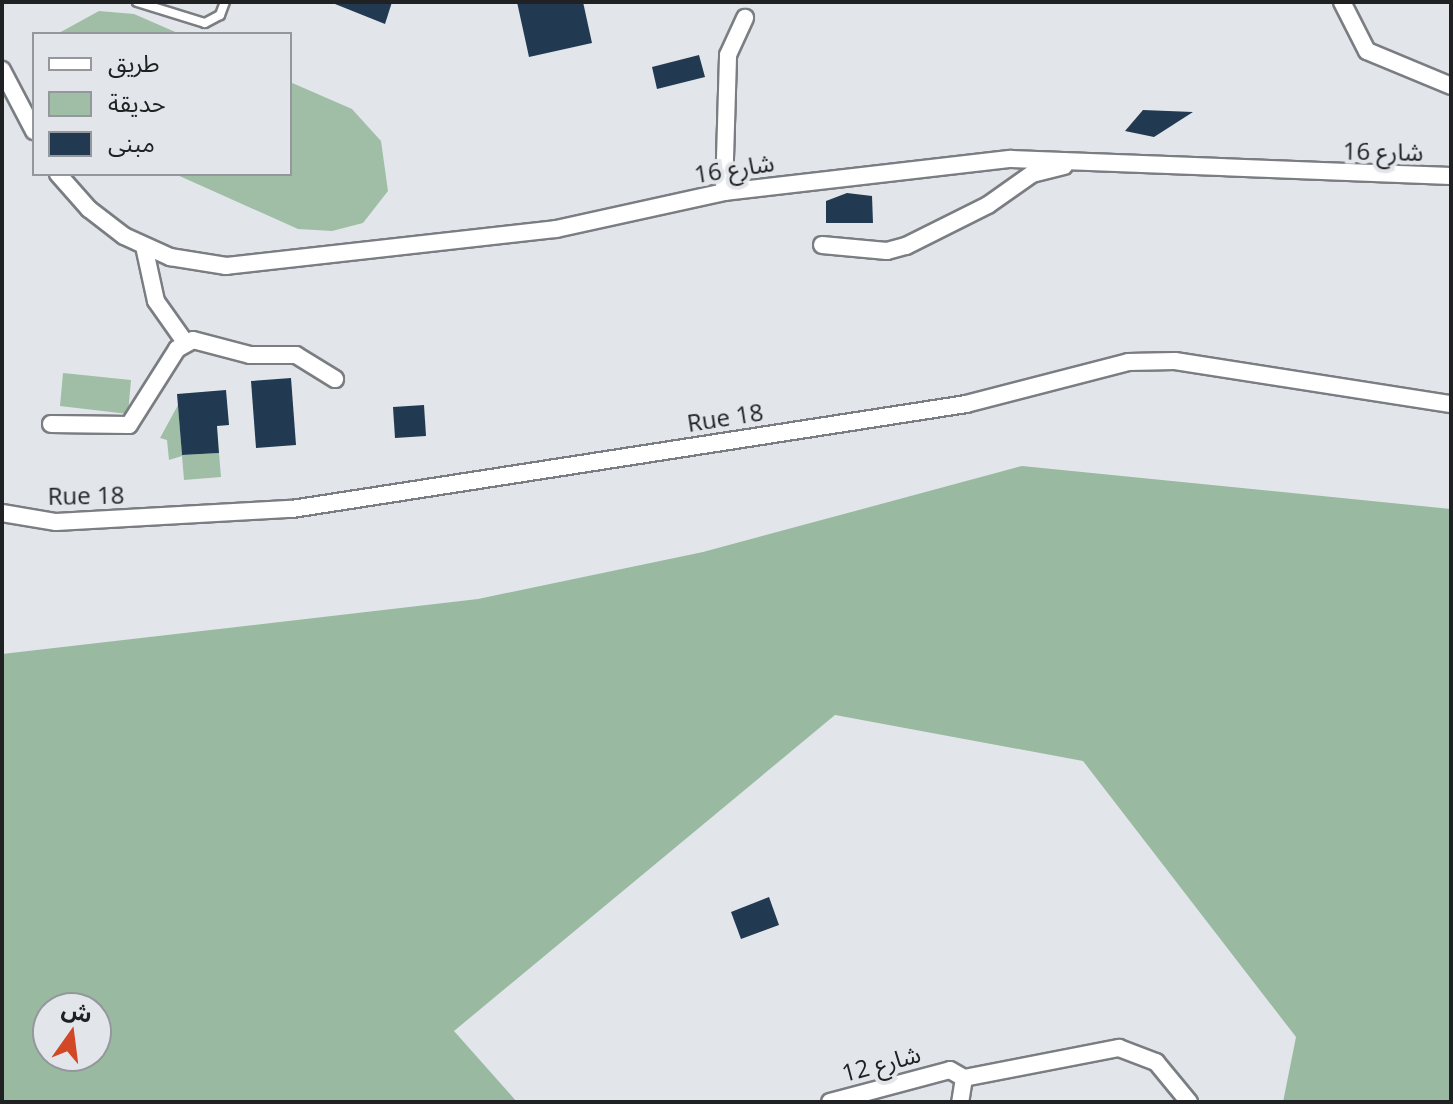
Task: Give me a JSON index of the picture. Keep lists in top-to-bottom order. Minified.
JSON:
{"streets":{"street":["شارع 16","Rue 18","شارع 12"]},"legend":["طريق","حديقة","مبنى"],"north":"top"}
